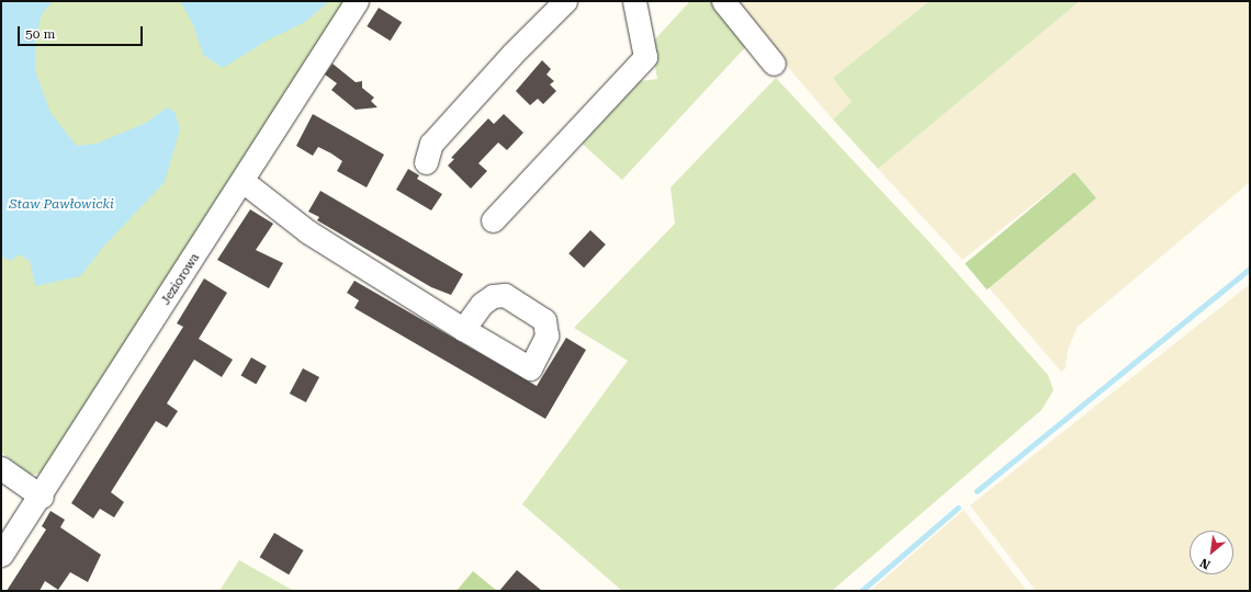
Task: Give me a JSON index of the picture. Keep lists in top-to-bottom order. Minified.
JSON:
{"streets":{"street":["Jeziorowa"]},"water":["Staw Pawłowicki"],"scale_bar":"50 m","north":"bottom left"}
